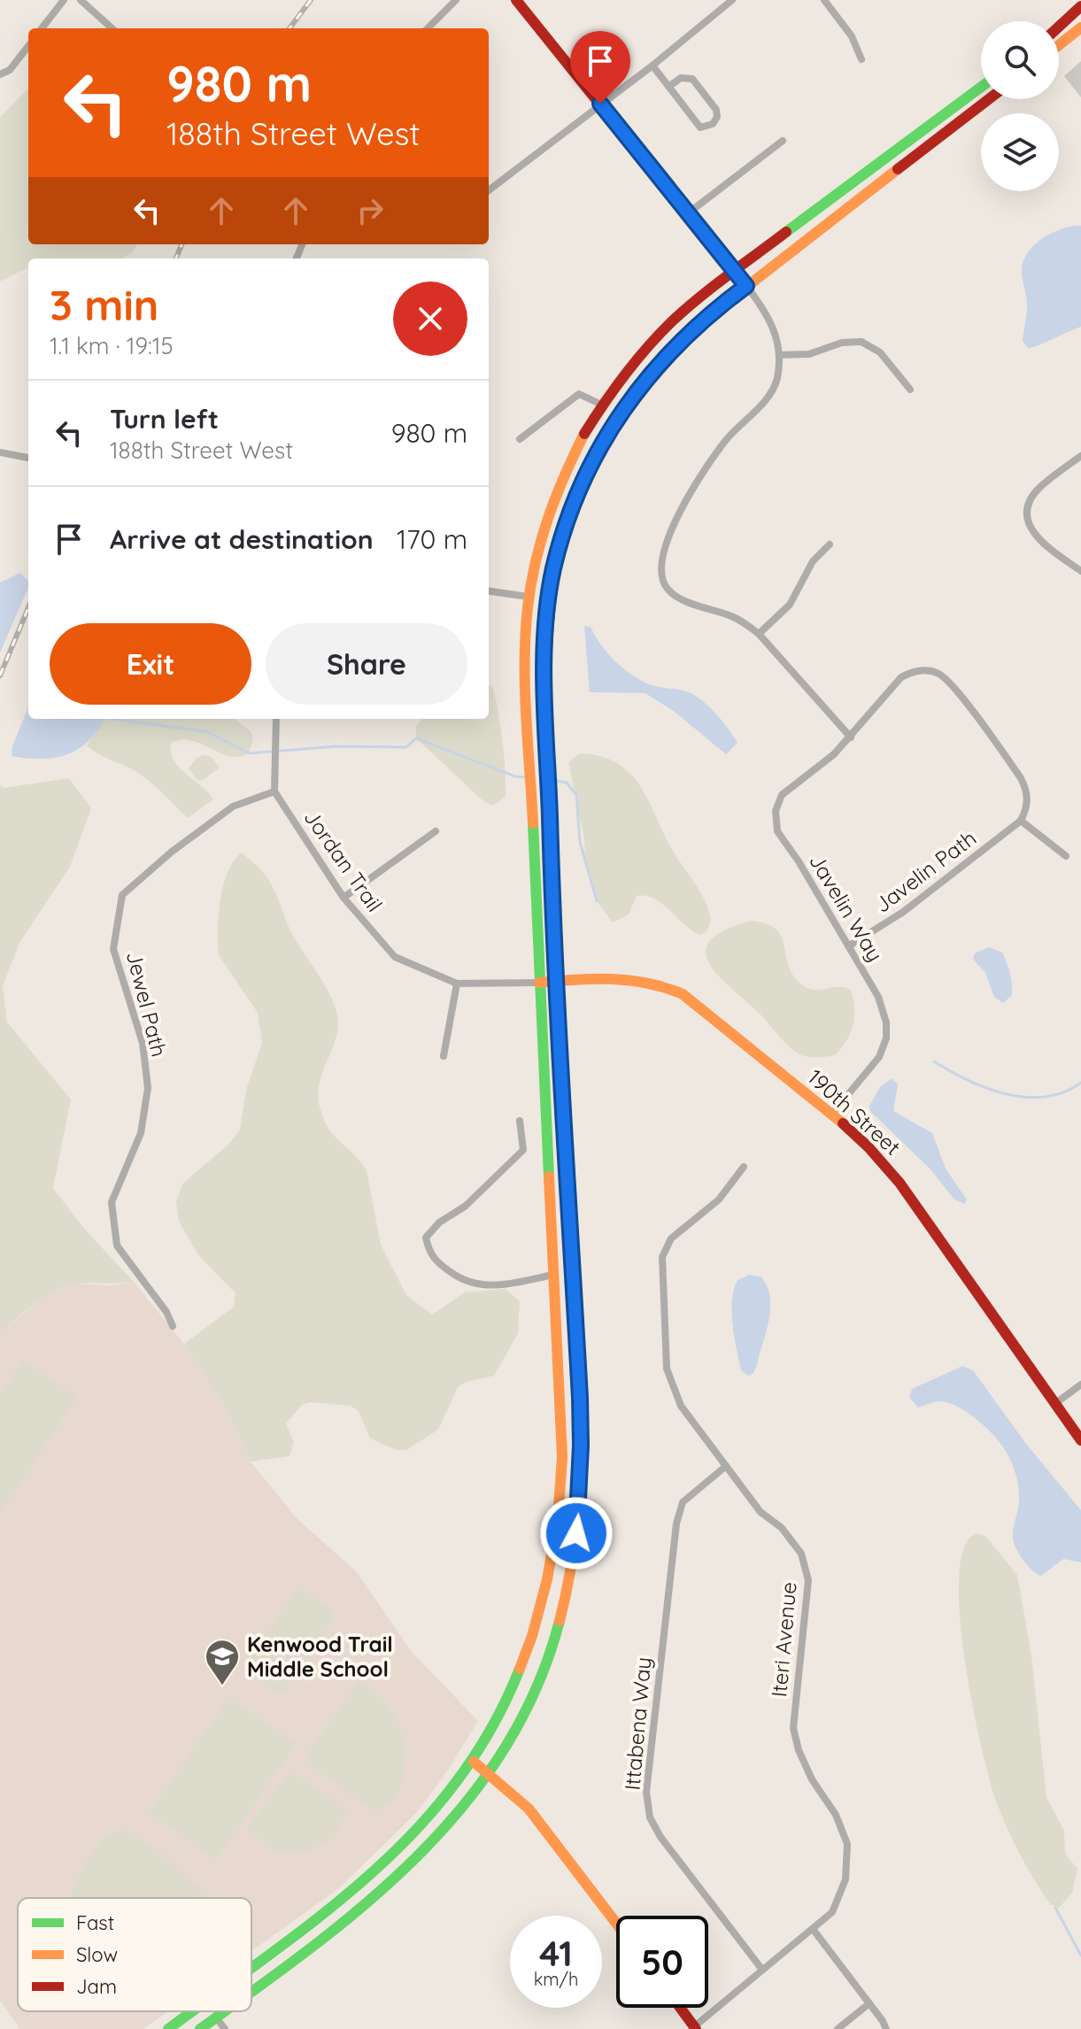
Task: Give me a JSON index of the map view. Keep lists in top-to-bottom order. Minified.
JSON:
{"streets":{"main road":["190th Street"],"street":["Jordan Trail","Javelin Path","Javelin Way","Jewel Path","Iteri Avenue","Ittabena Way"]},"crossings":[["Jordan Trail","Jewel Path"],["Jordan Trail","190th Street"],["Javelin Path","Javelin Way"],["Javelin Way","190th Street"],["Iteri Avenue","Ittabena Way"]],"places":{"school or university":["Kenwood Trail Middle School"]},"legend":["Fast","Slow","Jam"],"page":{"turn":["980 m","188th Street West"],"heading":["3 min","1.1 km · 19:15"],"list":[{"name":"Turn left","note":"188th Street West","value":"980 m"},{"name":"Arrive at destination","value":"170 m"}],"buttons":["Exit","Share"],"speed":"41 km/h","limit":"50"}}
